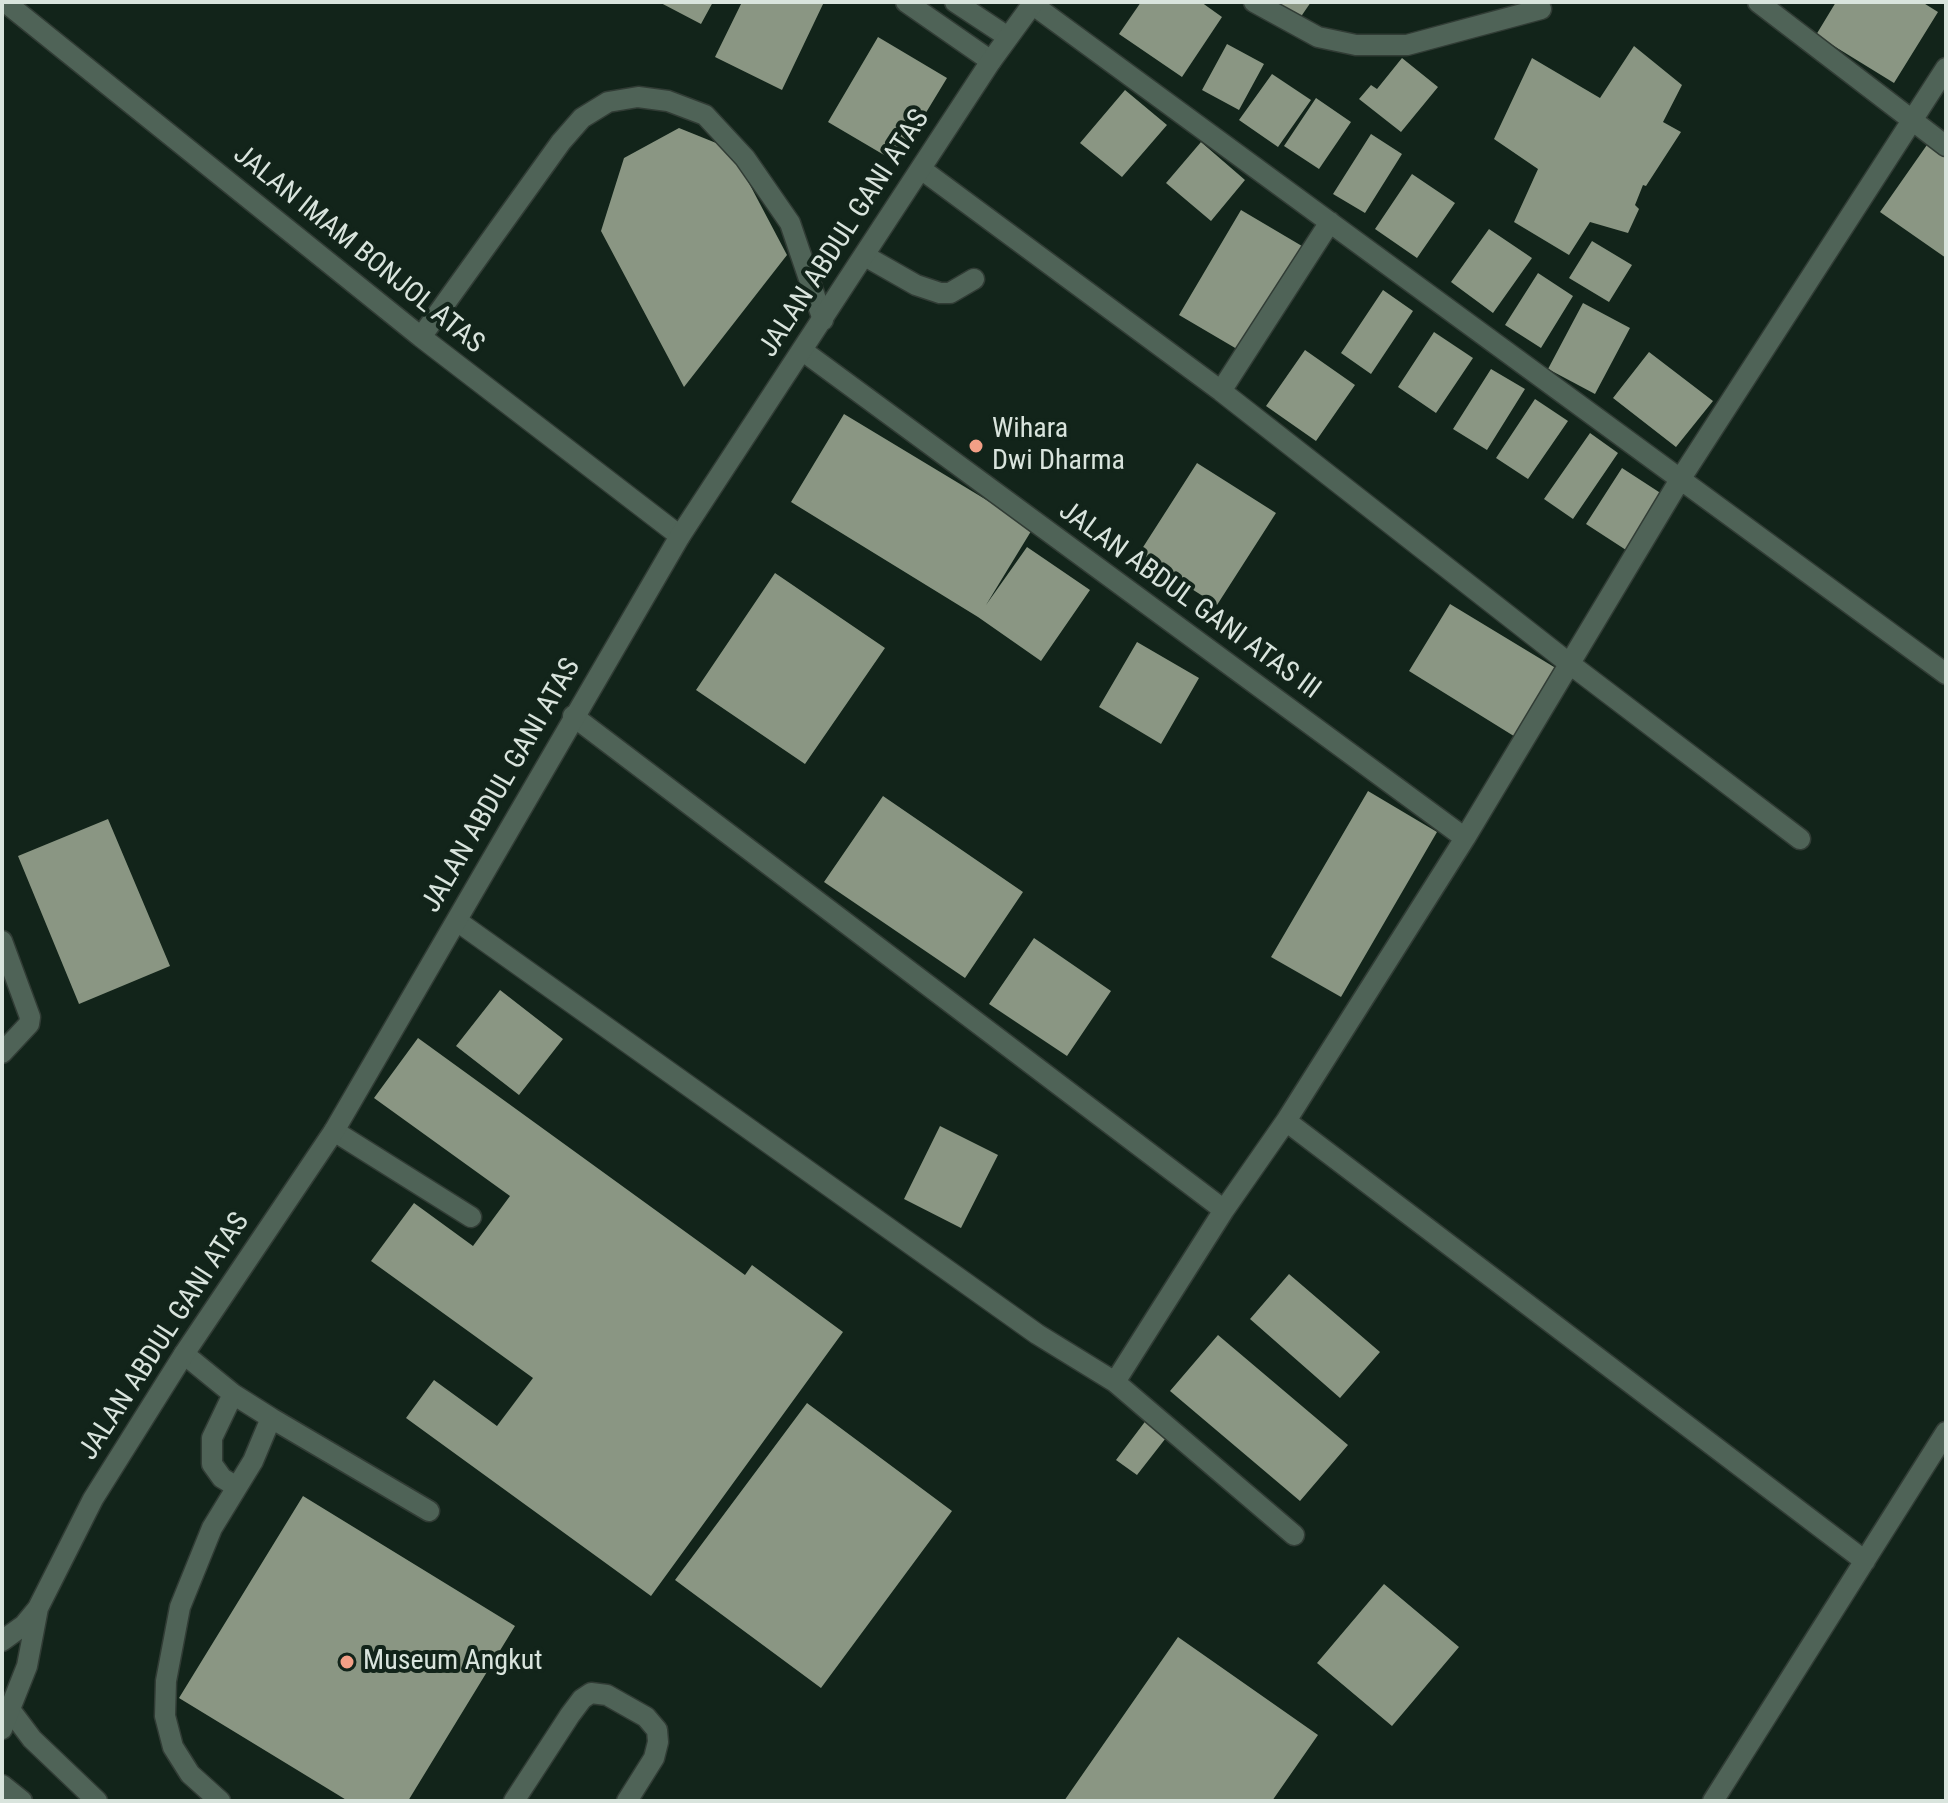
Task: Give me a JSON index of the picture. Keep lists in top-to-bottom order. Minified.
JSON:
{"streets":{"street":["JALAN ABDUL GANI ATAS","JALAN IMAM BONJOL ATAS","JALAN ABDUL GANI ATAS III"]},"crossings":[["JALAN ABDUL GANI ATAS","JALAN IMAM BONJOL ATAS"],["JALAN ABDUL GANI ATAS","JALAN ABDUL GANI ATAS III"]],"places":["Wihara Dwi Dharma","Museum Angkut"]}
